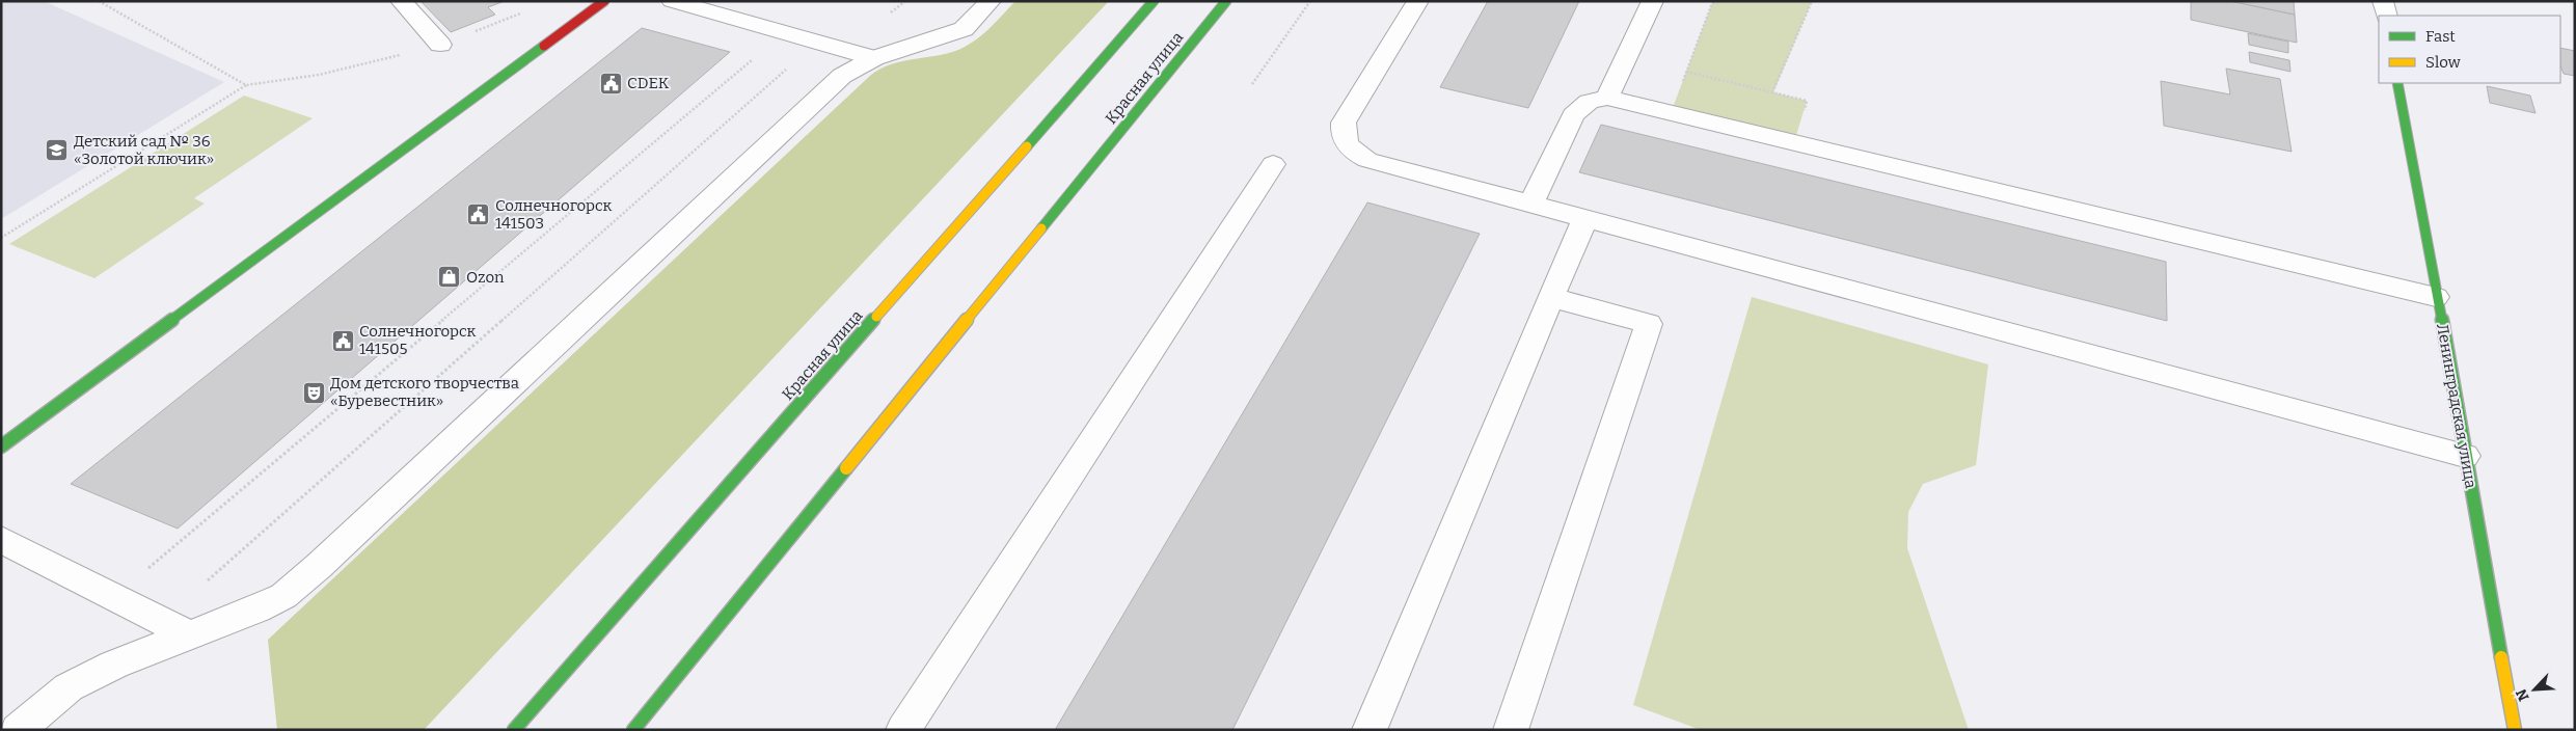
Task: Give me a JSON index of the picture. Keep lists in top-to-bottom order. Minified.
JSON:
{"streets":{"main road":["Красная улица","Ленинградская улица"]},"places":{"public building":["CDEK","Солнечногорск 141503","Солнечногорск 141505"],"school or university":["Детский сад № 36 «Золотой ключик»"],"shop":["Ozon"],"theatre":["Дом детского творчества «Буревестник»"]},"legend":["Fast","Slow"],"north":"bottom left"}
